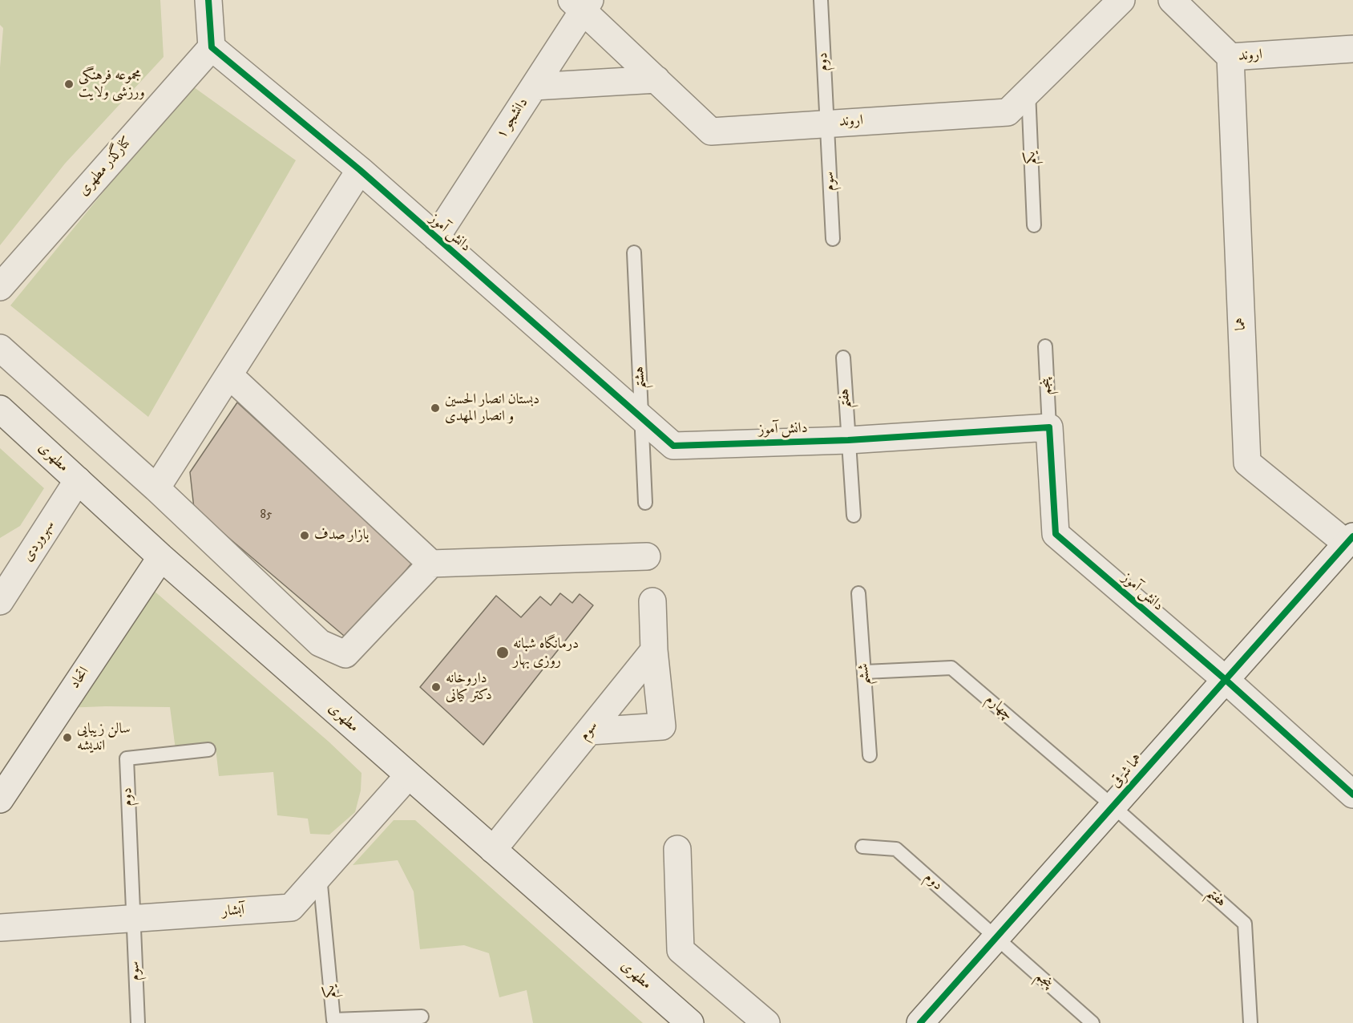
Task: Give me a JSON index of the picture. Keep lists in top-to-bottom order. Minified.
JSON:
{"streets":{"street":["اروند","دانشجو ۱","کنارگذر مطهری","سوم","دانش آموز","هما","مطهری","سهروردی","اتحاد","هما شرقی","آبشار"],"lane":["دوم","یکم","هشتم","پنجم","هفتم","ششم","چهارم"]},"crossings":[["اروند","دوم"],["اروند","دانشجو ۱"],["اروند","یکم"],["اروند","سوم"],["اروند","هما"],["دوم","سوم"],["دوم","پنجم"],["دوم","هما شرقی"],["دوم","آبشار"],["دانشجو ۱","دانش آموز"],["یکم","آبشار"],["کنارگذر مطهری","دانش آموز"],["سوم","مطهری"],["سوم","آبشار"],["دانش آموز","هشتم"],["دانش آموز","پنجم"],["دانش آموز","هفتم"],["دانش آموز","هما شرقی"],["هما","هما شرقی"],["پنجم","هما شرقی"],["هفتم","چهارم"],["هفتم","هما شرقی"],["مطهری","سهروردی"],["مطهری","اتحاد"],["مطهری","آبشار"],["ششم","چهارم"],["چهارم","هما شرقی"]],"places":["مجموعه فرهنگی ورزشی ولایت","دبستان انصار الحسین و انصار المهدی","بازار صدف","درمانگاه شبانه روزی بهار","داروخانه دکتر کیانی","سالن زیبایی اندیشه"],"house_numbers":["85"]}
